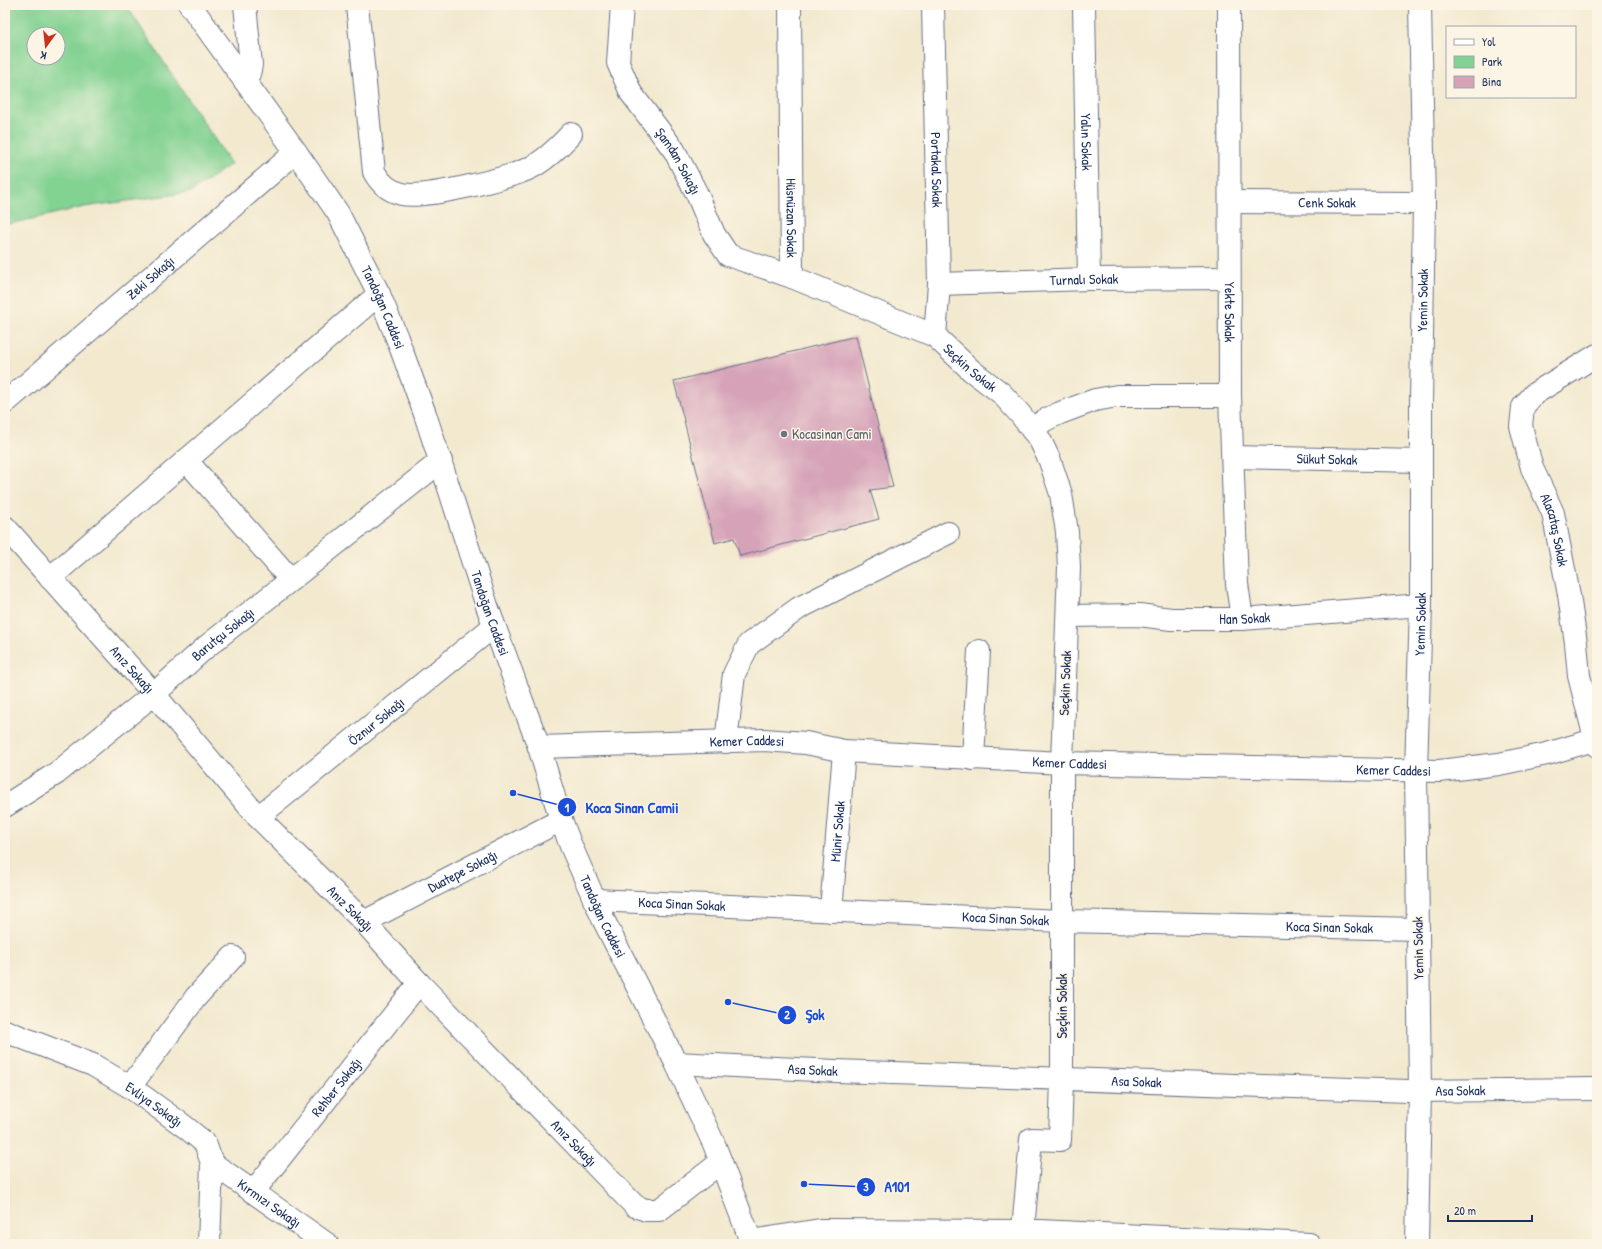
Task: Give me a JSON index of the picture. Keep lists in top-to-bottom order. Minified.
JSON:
{"streets":{"street":["Yalın Sokak","Şamdan Sokağı","Portakal Sokak","Cenk Sokak","Hüsnüzan Sokak","Zeki Sokağı","Turnalı Sokak","Yemin Sokak","Tandoğan Caddesi","Yekte Sokak","Seçkin Sokak","Sükut Sokak","Alacataş Sokak","Han Sokak","Barutçu Sokağı","Anız Sokağı","Öznur Sokağı","Kemer Caddesi","Münir Sokak","Duatepe Sokağı","Koca Sinan Sokak","Asa Sokak","Rehber Sokağı","Evliya Sokağı","Kırmızı Sokağı"]},"crossings":[["Yalın Sokak","Turnalı Sokak"],["Şamdan Sokağı","Hüsnüzan Sokak"],["Portakal Sokak","Hüsnüzan Sokak"],["Portakal Sokak","Turnalı Sokak"],["Portakal Sokak","Seçkin Sokak"],["Cenk Sokak","Yemin Sokak"],["Cenk Sokak","Yekte Sokak"],["Hüsnüzan Sokak","Seçkin Sokak"],["Zeki Sokağı","Tandoğan Caddesi"],["Turnalı Sokak","Yekte Sokak"],["Yemin Sokak","Sükut Sokak"],["Yemin Sokak","Han Sokak"],["Yemin Sokak","Kemer Caddesi"],["Yemin Sokak","Koca Sinan Sokak"],["Yemin Sokak","Asa Sokak"],["Tandoğan Caddesi","Barutçu Sokağı"],["Tandoğan Caddesi","Anız Sokağı"],["Tandoğan Caddesi","Öznur Sokağı"],["Tandoğan Caddesi","Kemer Caddesi"],["Tandoğan Caddesi","Duatepe Sokağı"],["Tandoğan Caddesi","Koca Sinan Sokak"],["Tandoğan Caddesi","Asa Sokak"],["Yekte Sokak","Sükut Sokak"],["Yekte Sokak","Han Sokak"],["Seçkin Sokak","Han Sokak"],["Seçkin Sokak","Kemer Caddesi"],["Seçkin Sokak","Koca Sinan Sokak"],["Seçkin Sokak","Asa Sokak"],["Alacataş Sokak","Kemer Caddesi"],["Barutçu Sokağı","Anız Sokağı"],["Anız Sokağı","Öznur Sokağı"],["Anız Sokağı","Duatepe Sokağı"],["Anız Sokağı","Rehber Sokağı"],["Kemer Caddesi","Münir Sokak"],["Münir Sokak","Koca Sinan Sokak"],["Rehber Sokağı","Kırmızı Sokağı"],["Evliya Sokağı","Kırmızı Sokağı"]],"places":["Kocasinan Cami","Koca Sinan Camii","Şok","A101"],"legend":["Yol","Park","Bina"],"scale_bar":"20 m","north":"bottom"}
